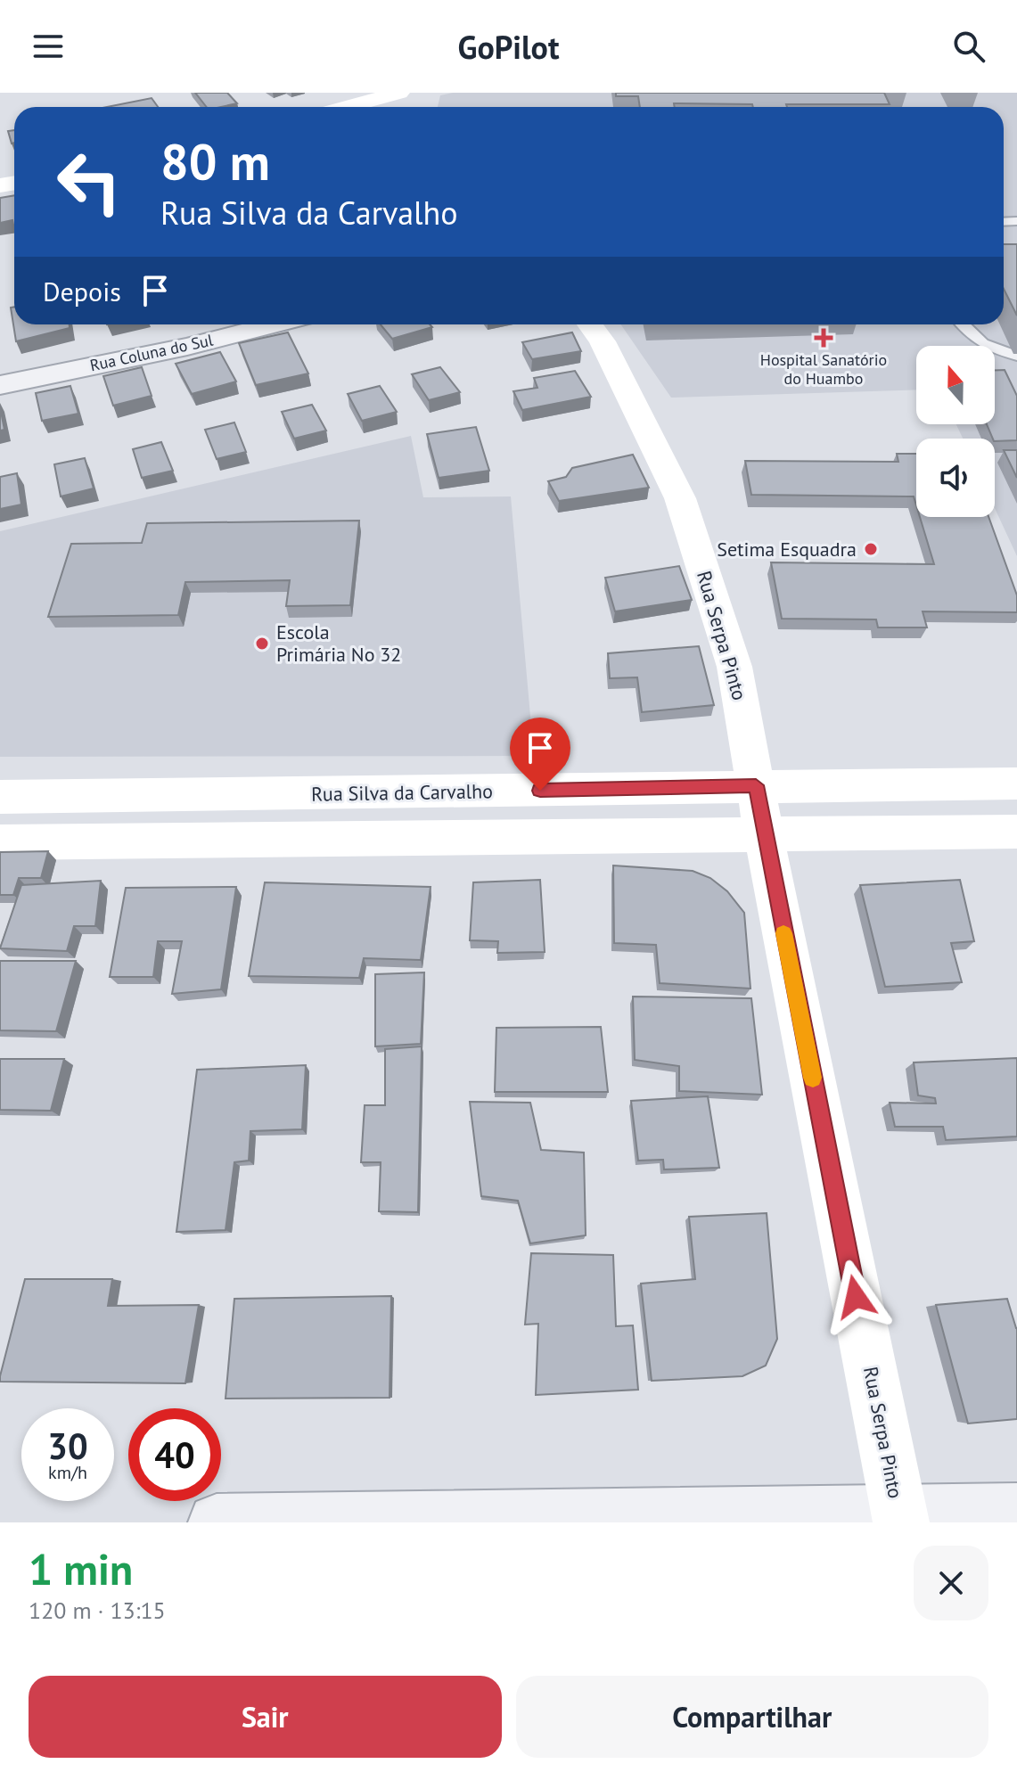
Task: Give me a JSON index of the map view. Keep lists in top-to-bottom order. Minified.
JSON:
{"streets":{"street":["Rua Coluna do Sul","Rua Serpa Pinto","Rua Silva da Carvalho"]},"crossings":[["Rua Serpa Pinto","Rua Silva da Carvalho"]],"places":{"health":["Hospital Sanatório do Huambo"],"other":["Setima Esquadra","Escola Primária No 32"]},"north":"top","page":{"header":"GoPilot","turn":["80 m","Rua Silva da Carvalho"],"then":"Depois","speed":"30 km/h","limit":"40","heading":["1 min","120 m · 13:15"],"buttons":["Sair","Compartilhar"]}}
